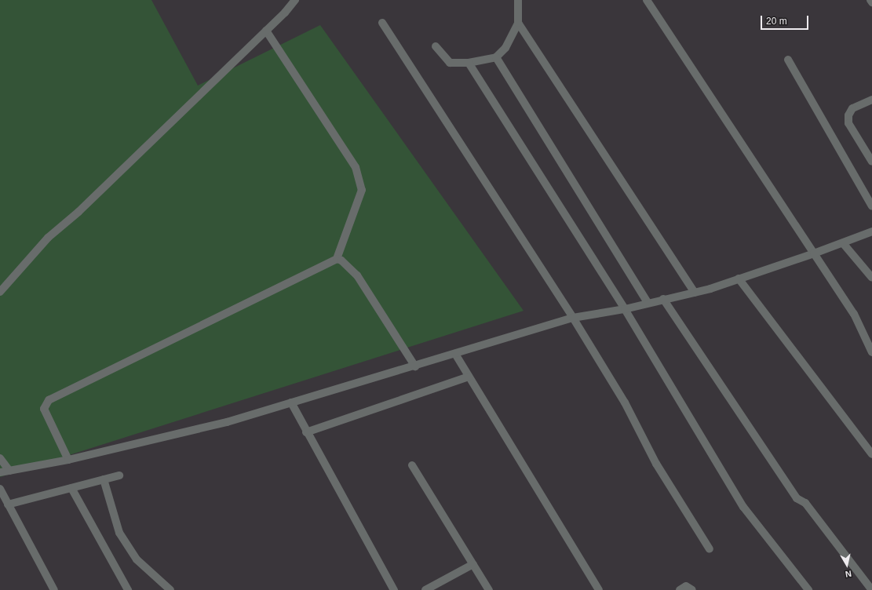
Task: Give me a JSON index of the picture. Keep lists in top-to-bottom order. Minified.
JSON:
{"scale_bar":"20 m","north":"bottom"}
